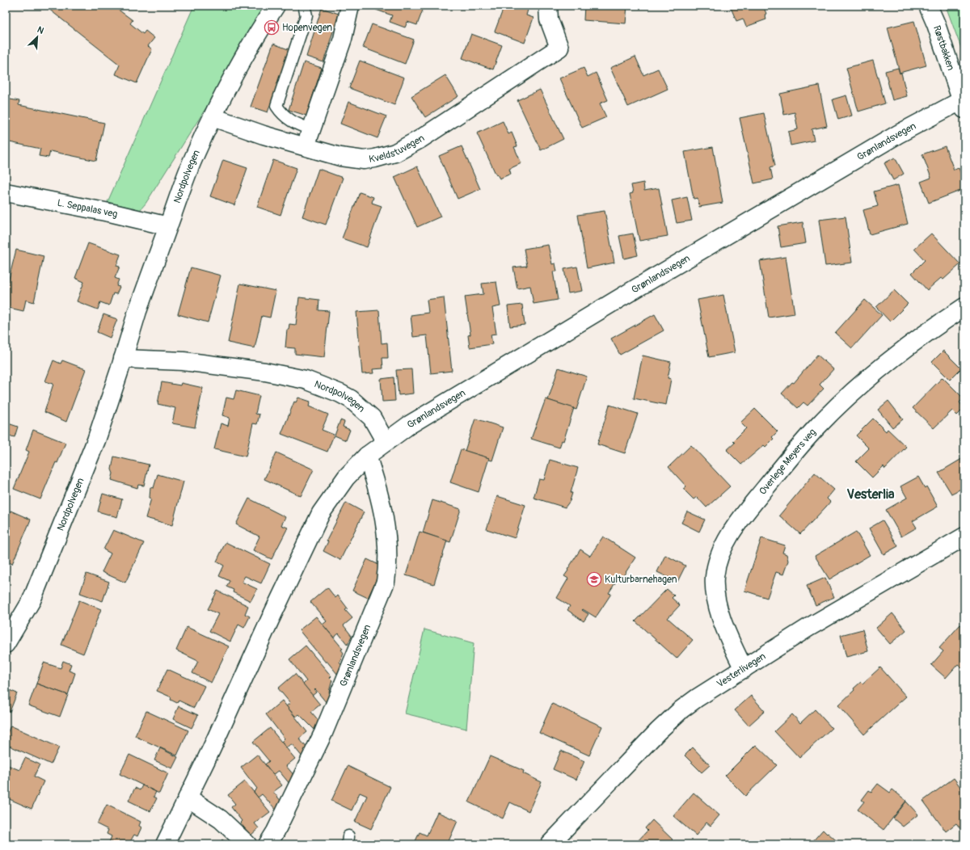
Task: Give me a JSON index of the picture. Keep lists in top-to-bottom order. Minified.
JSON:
{"streets":{"street":["Røstbakken","Grønlandsvegen","Kveldstuvegen","Nordpolvegen","L. Seppalas veg","Overlege Meyers veg","Vesterlivegen"]},"crossings":[["Røstbakken","Grønlandsvegen"],["Grønlandsvegen","Nordpolvegen"],["Kveldstuvegen","Nordpolvegen"],["Nordpolvegen","L. Seppalas veg"],["Overlege Meyers veg","Vesterlivegen"]],"districts":["Vesterlia"],"places":{"bus stop":["Hopenvegen"],"school or university":["Kulturbarnehagen"]},"north":"top right"}
